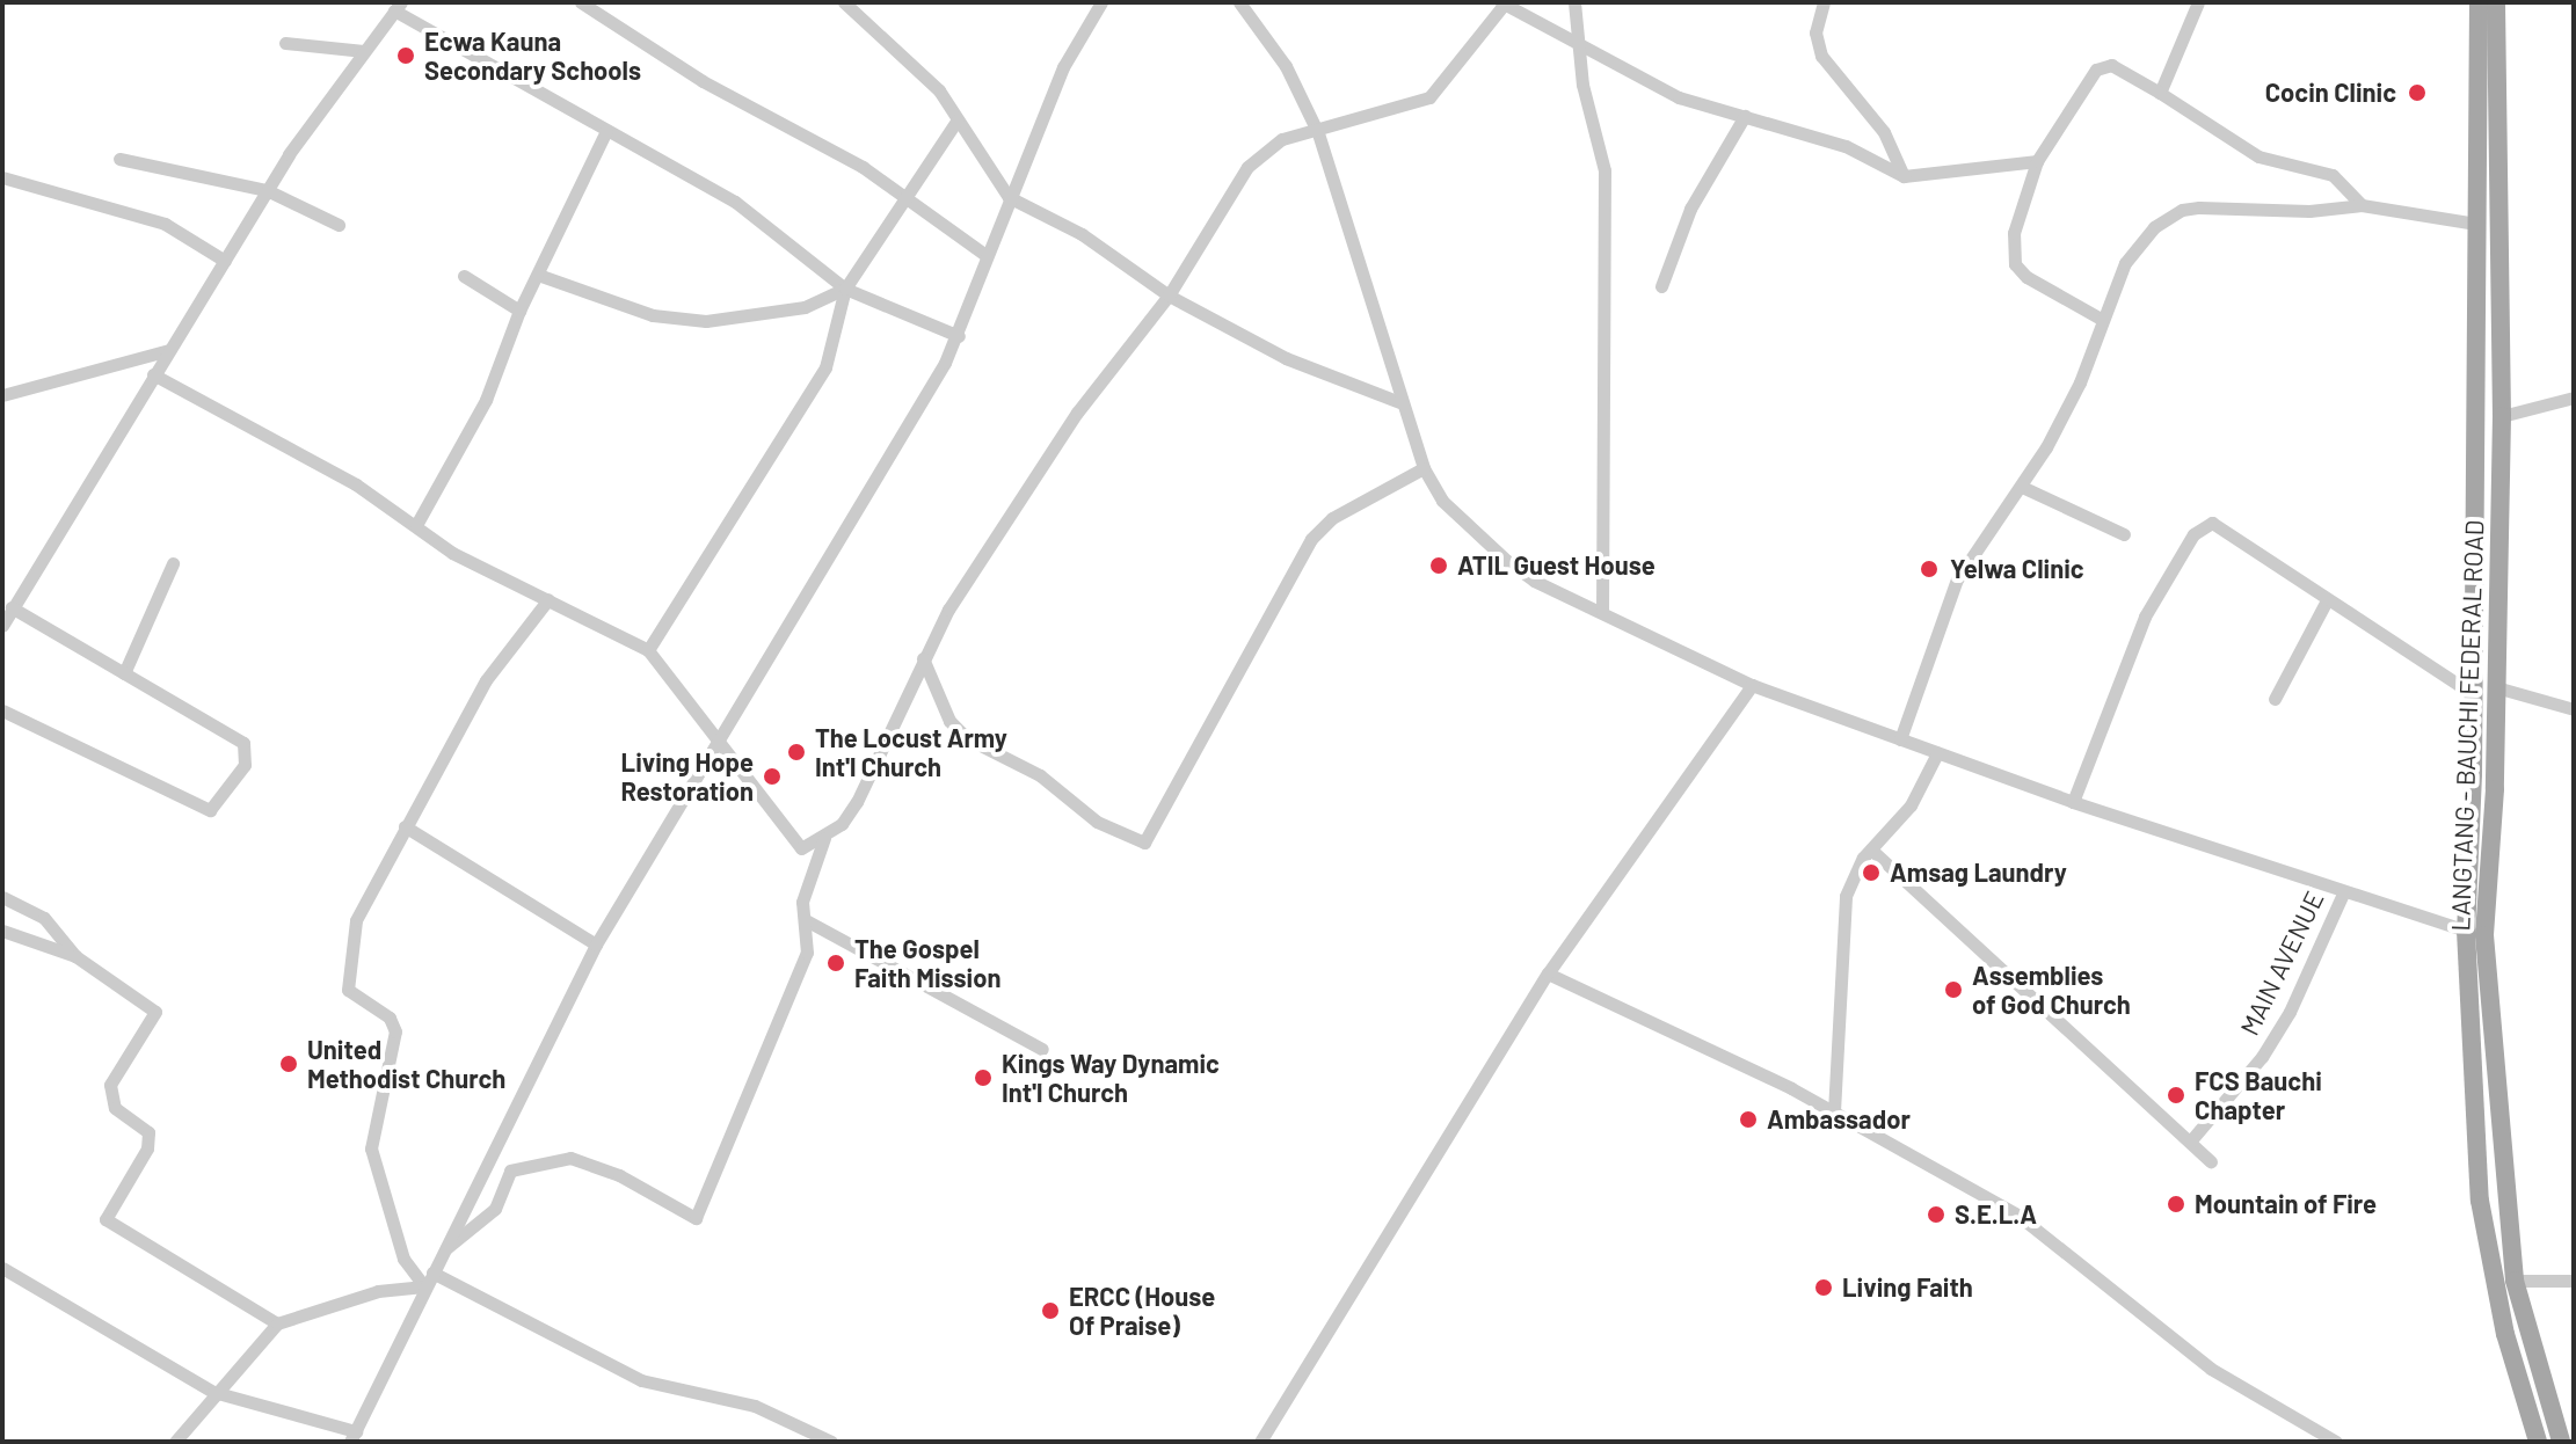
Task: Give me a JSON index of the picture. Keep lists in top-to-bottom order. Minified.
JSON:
{"streets":{"main road":["LANGTANG - BAUCHI FEDERAL ROAD"],"street":["MAIN AVENUE"]},"places":["Ecwa Kauna Secondary Schools","Cocin Clinic","ATIL Guest House","Yelwa Clinic","The Locust Army Int'l Church","Living Hope Restoration","Amsag Laundry","The Gospel Faith Mission","Assemblies of God Church","United Methodist Church","Kings Way Dynamic Int'l Church","FCS Bauchi Chapter","Ambassador","Mountain of Fire","S.E.L.A","Living Faith","ERCC (House Of Praise)"]}
